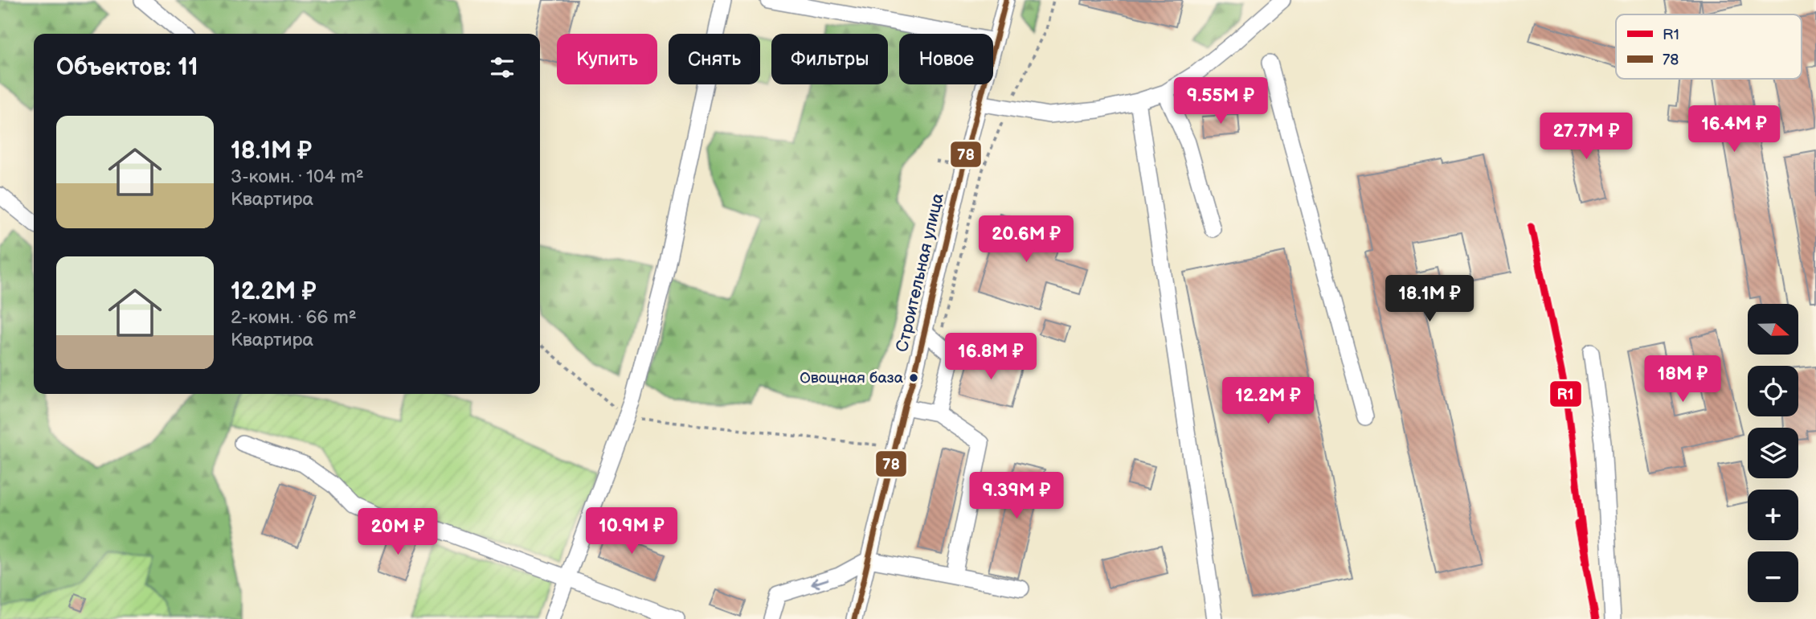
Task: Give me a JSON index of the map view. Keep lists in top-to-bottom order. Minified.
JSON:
{"streets":{"street":["Строительная улица"]},"places":["Овощная база"],"lines":["transit line 78","transit line R1"],"legend":["R1","78"],"north":"right","page":{"chip":["Купить","Снять","Фильтры","Новое"],"heading":"Объектов: 11","price":["9.55M ₽","16.4M ₽","27.7M ₽","20.6M ₽","18.1M ₽","16.8M ₽","18M ₽","12.2M ₽","9.39M ₽","10.9M ₽","20M ₽"],"list":[{"name":"18.1M ₽","note":"3-комн. · 104 m² · Квартира"},{"name":"12.2M ₽","note":"2-комн. · 66 m² · Квартира"}],"map_buttons":["+","−"]}}
